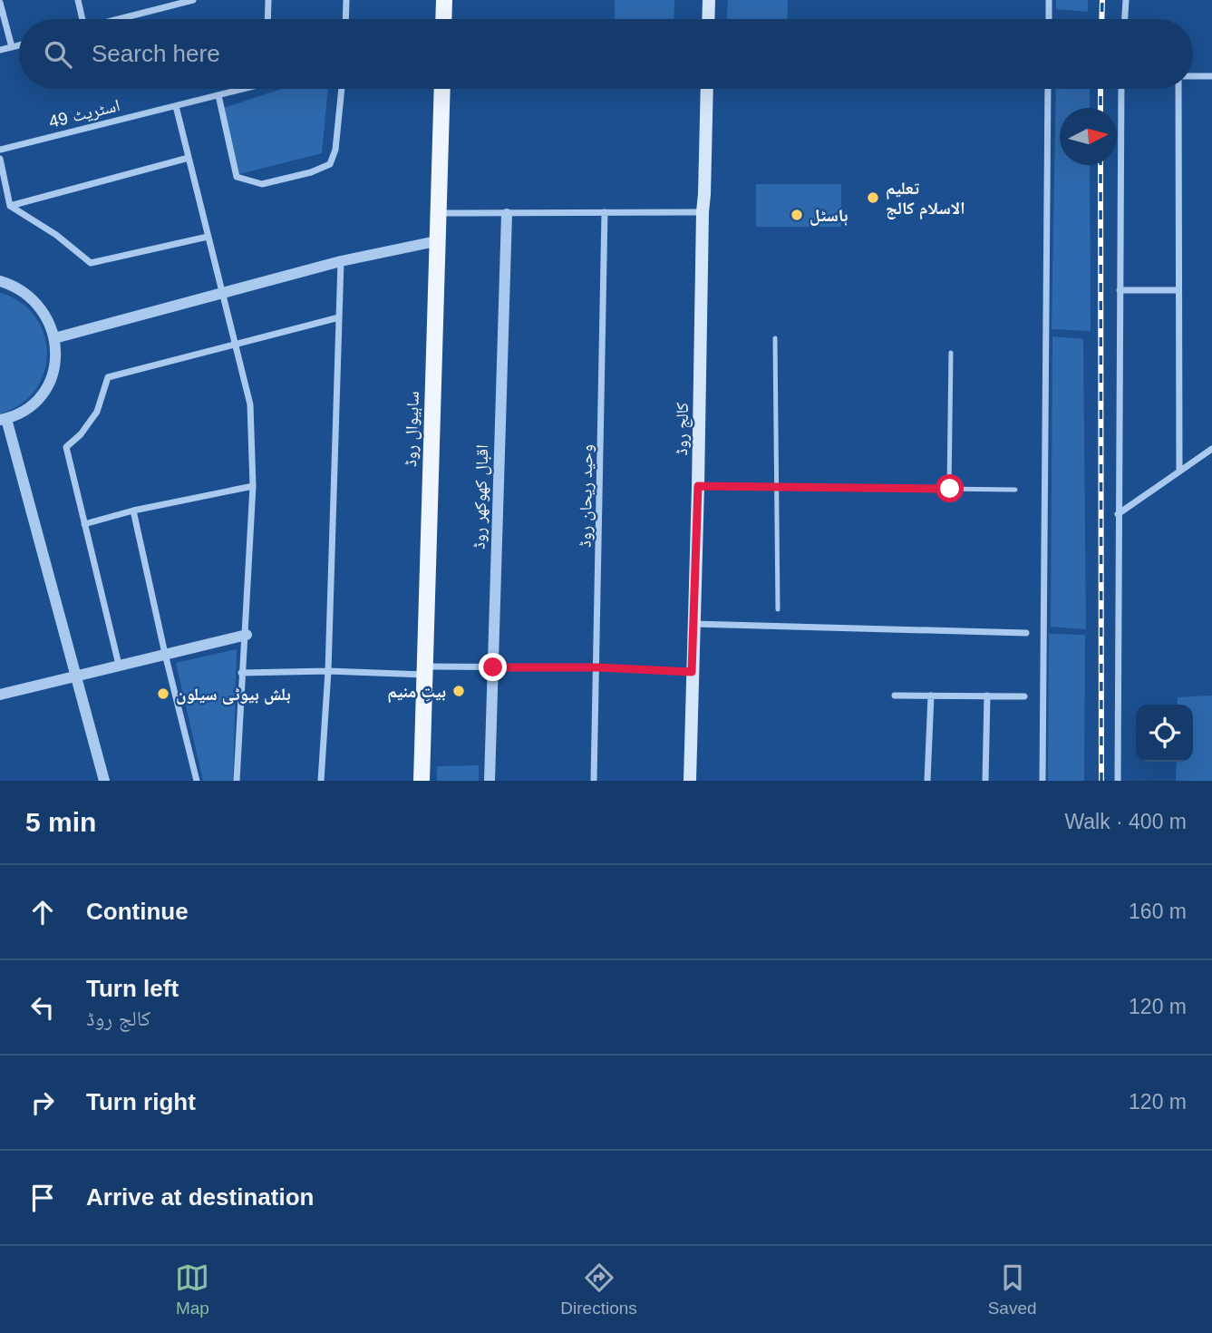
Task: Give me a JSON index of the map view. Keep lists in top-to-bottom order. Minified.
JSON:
{"streets":{"main road":["ساہیوال روڈ","کالج روڈ"],"street":["اسٹریٹ 49","وحید ریحان روڈ","اقبال کھوکھر روڈ"]},"places":["تعلیم الاسلام کالج","ہاسٹل","بیتِ منیم","بلش بیوٹی سیلون"],"north":"right","page":{"search":"Search here","heading":["5 min","Walk · 400 m"],"list":[["Continue","160 m"],["Turn left","کالج روڈ","120 m"],["Turn right","120 m"],"Arrive at destination"],"nav":["Map","Directions","Saved"]}}
